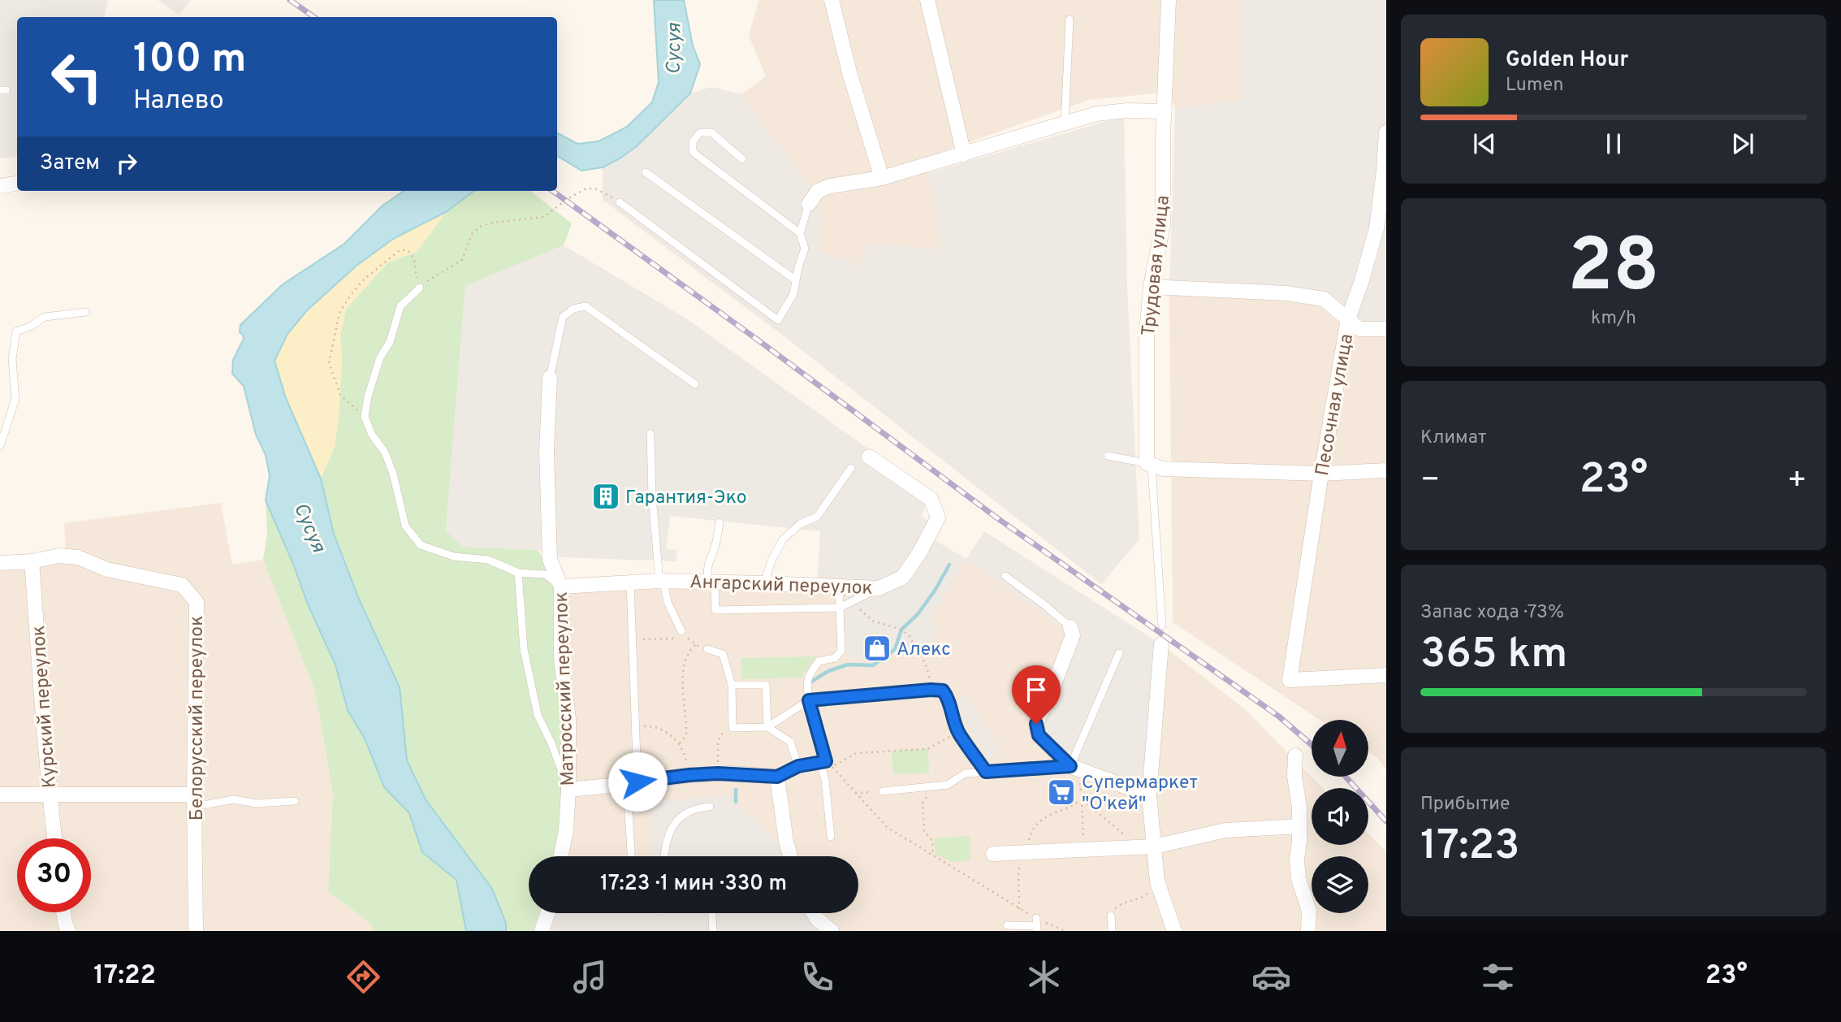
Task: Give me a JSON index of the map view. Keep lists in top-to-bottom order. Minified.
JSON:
{"streets":{"street":["Трудовая улица","Песочная улица","Ангарский переулок","Матросский переулок","Курский переулок","Белорусский переулок"]},"crossings":[["Ангарский переулок","Матросский переулок"],["Курский переулок","Белорусский переулок"]],"water":["Сусуя"],"places":{"building":["Гарантия-Эко"],"shop":["Алекс"],"supermarket":["Супермаркет \"О'кей\""]},"north":"top","page":{"turn":["100 m","Налево"],"song":["Golden Hour","Lumen"],"then":"Затем","tile":[["28","km/h"],"Климат",["Запас хода · 73%","365 km"],["Прибытие","17:23"]],"heat":["−","23°","+"],"limit":"30","trip":"17:23 · 1 мин · 330 m","tabs":["17:22","23°"]}}
